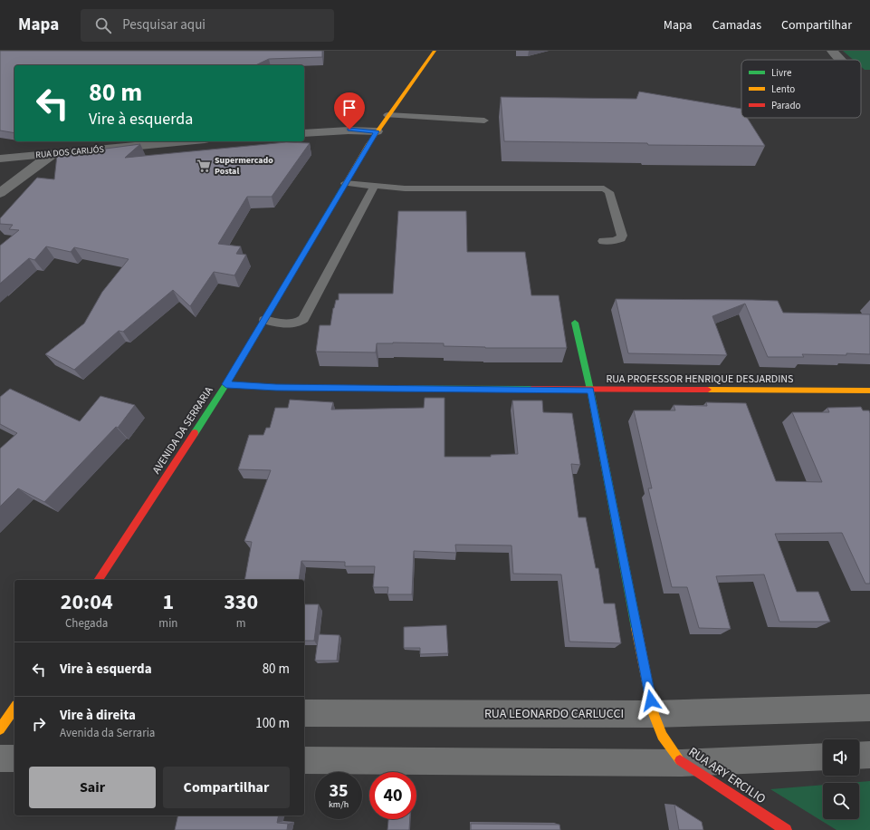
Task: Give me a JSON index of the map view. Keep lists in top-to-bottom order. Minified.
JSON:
{"streets":{"street":["RUA DOS CARIJÓS","RUA PROFESSOR HENRIQUE DESJARDINS","AVENIDA DA SERRARIA","RUA LEONARDO CARLUCCI","RUA ARY ERCILIO"]},"crossings":[["RUA PROFESSOR HENRIQUE DESJARDINS","AVENIDA DA SERRARIA"],["RUA PROFESSOR HENRIQUE DESJARDINS","RUA ARY ERCILIO"],["RUA LEONARDO CARLUCCI","RUA ARY ERCILIO"]],"places":{"supermarket":["Supermercado Postal"]},"legend":["Livre","Lento","Parado"],"page":{"header":"Mapa","search":"Pesquisar aqui","nav":["Mapa","Camadas","Compartilhar"],"turn":["80 m","Vire à esquerda"],"eta":["20:04","Chegada","1","min","330","m"],"list":[{"name":"Vire à esquerda","value":"80 m"},{"name":"Vire à direita","note":"Avenida da Serraria","value":"100 m"}],"buttons":["Sair","Compartilhar"],"speed":"35 km/h","limit":"40"}}
